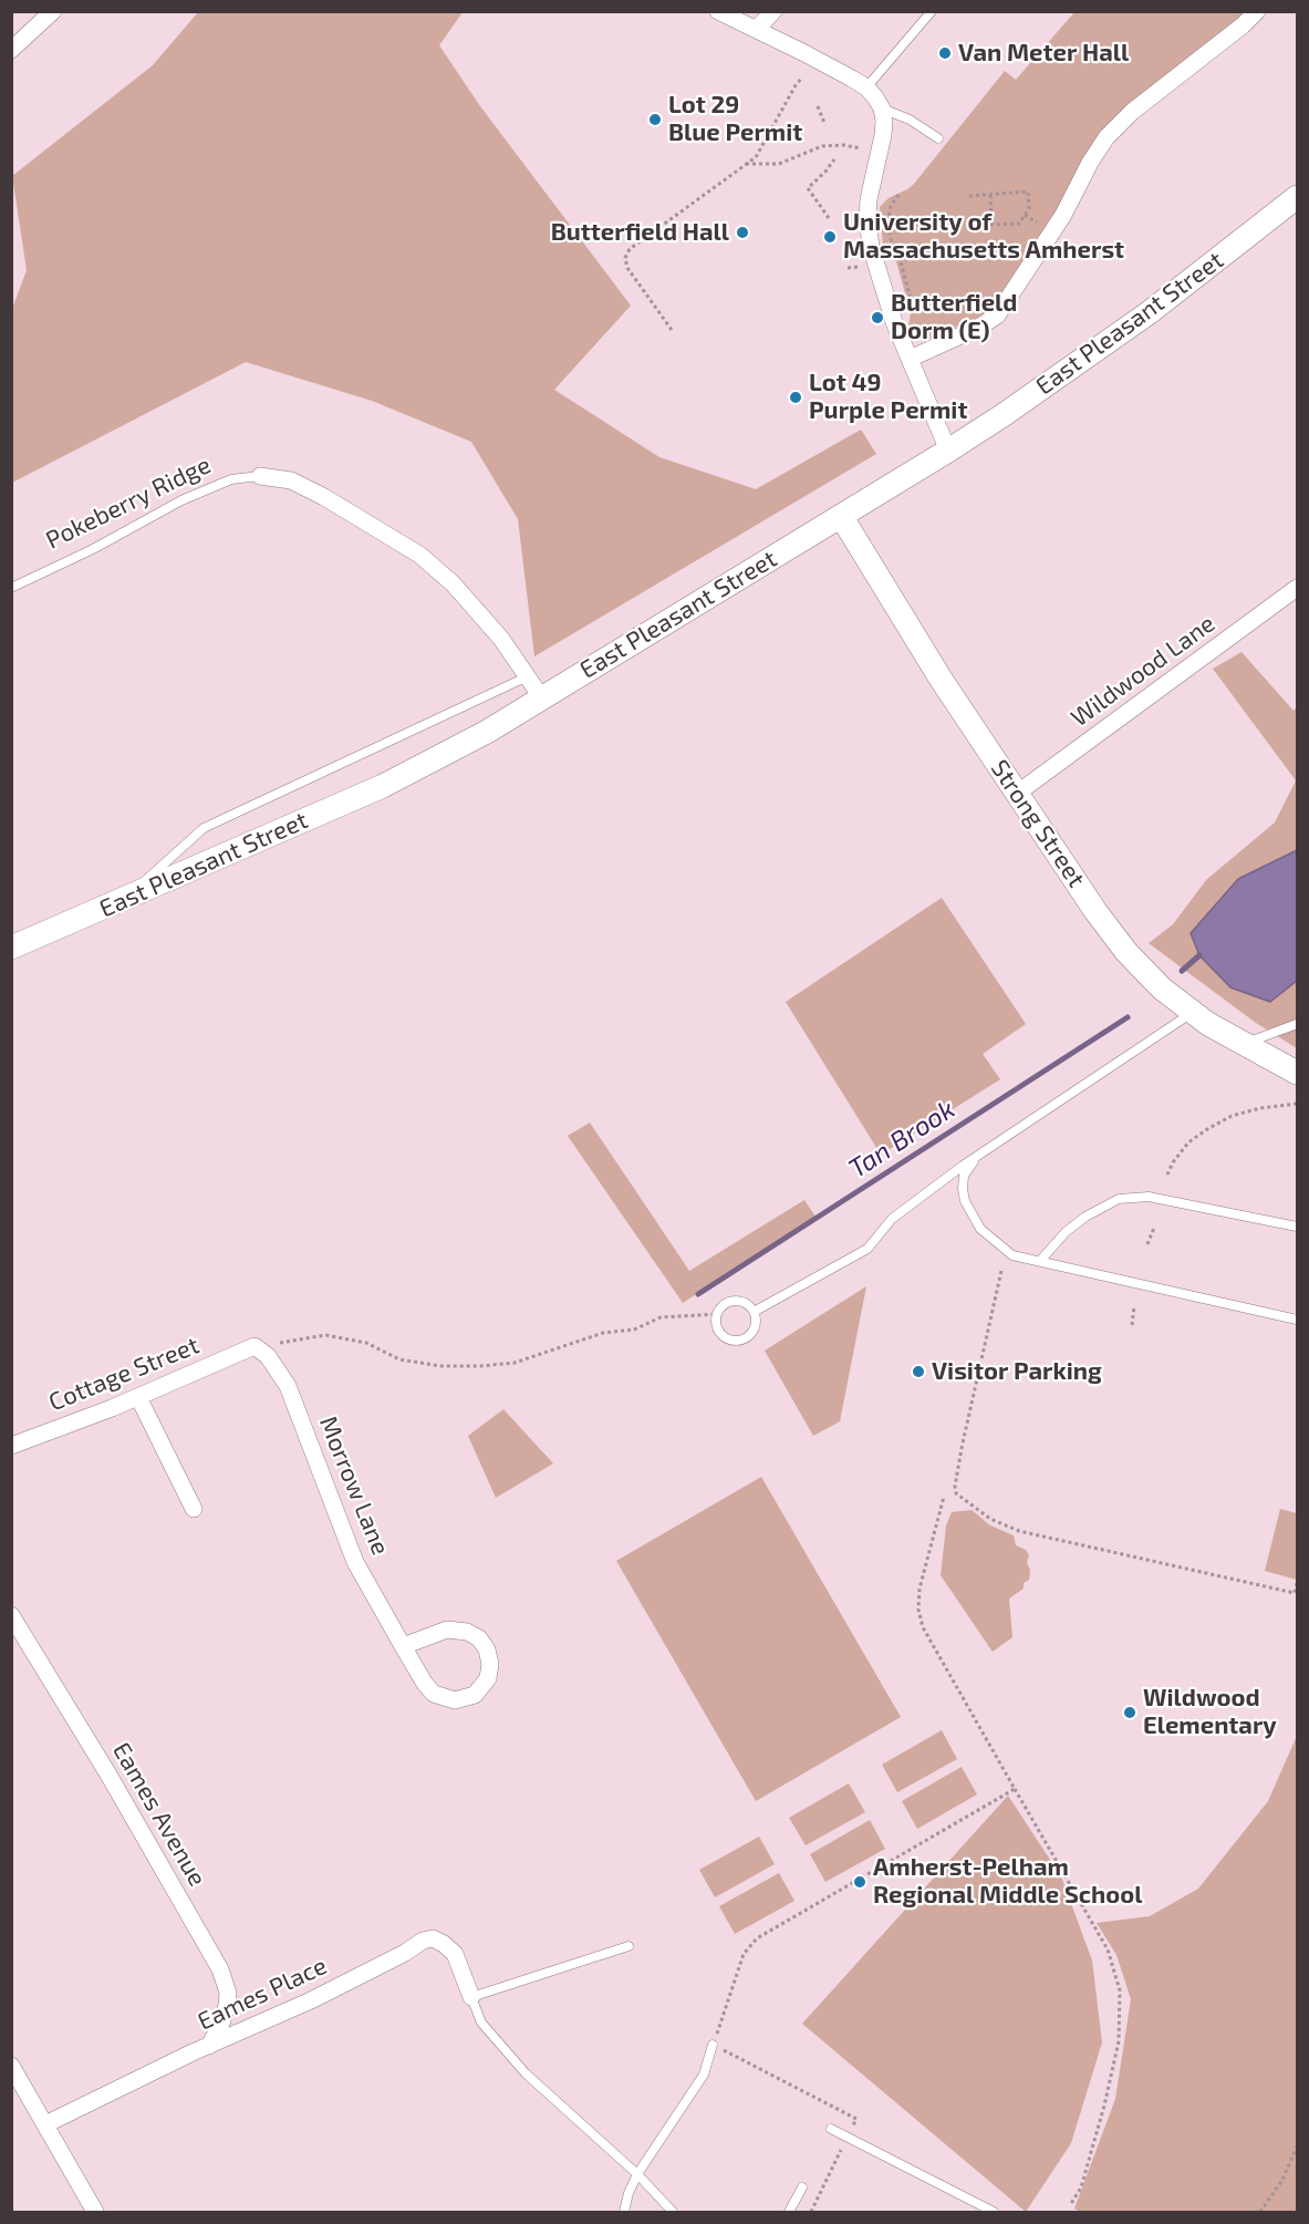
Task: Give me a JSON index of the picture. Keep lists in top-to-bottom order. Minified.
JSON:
{"streets":{"main road":["East Pleasant Street","Strong Street"],"street":["Pokeberry Ridge","Wildwood Lane","Cottage Street","Morrow Lane","Eames Avenue","Eames Place"]},"crossings":[["East Pleasant Street","Pokeberry Ridge"],["East Pleasant Street","Strong Street"],["Wildwood Lane","Strong Street"],["Cottage Street","Morrow Lane"],["Eames Avenue","Eames Place"]],"water":["Tan Brook"],"places":["Van Meter Hall","Lot 29 Blue Permit","Butterfield Hall","University of Massachusetts Amherst","Butterfield Dorm (E)","Lot 49 Purple Permit","Visitor Parking","Wildwood Elementary","Amherst-Pelham Regional Middle School"]}
